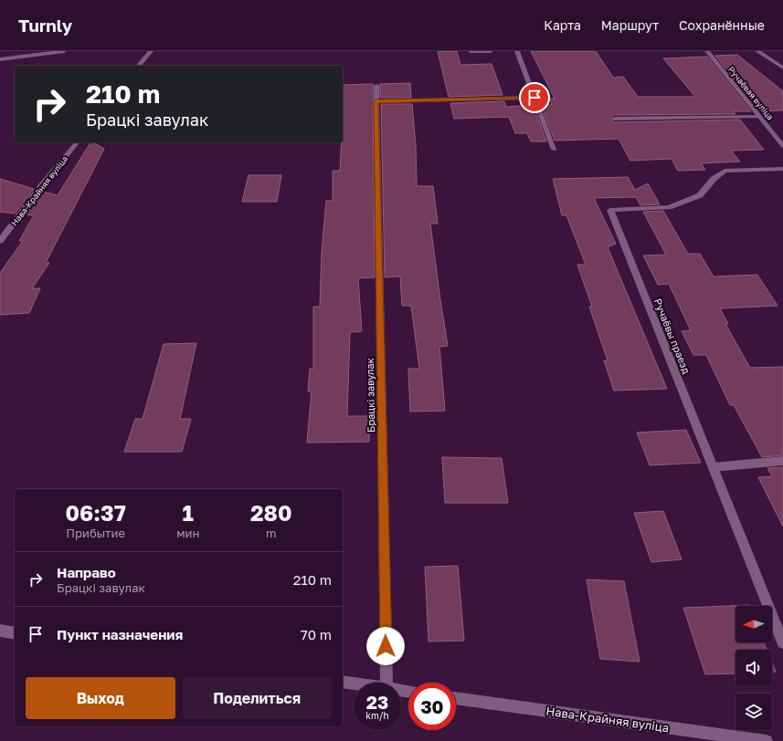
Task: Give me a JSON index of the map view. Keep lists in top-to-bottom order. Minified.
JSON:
{"streets":{"street":["Ручаёвая вуліца","Нава-Крайняя вуліца","Ручаёвы праезд","Брацкі завулак"]},"north":"left","page":{"header":"Turnly","nav":["Карта","Маршрут","Сохранённые"],"turn":["210 m","Брацкі завулак"],"eta":["06:37","Прибытие","1","мин","280","m"],"list":[{"name":"Направо","note":"Брацкі завулак","value":"210 m"},{"name":"Пункт назначения","value":"70 m"}],"buttons":["Выход","Поделиться"],"speed":"23 km/h","limit":"30"}}
